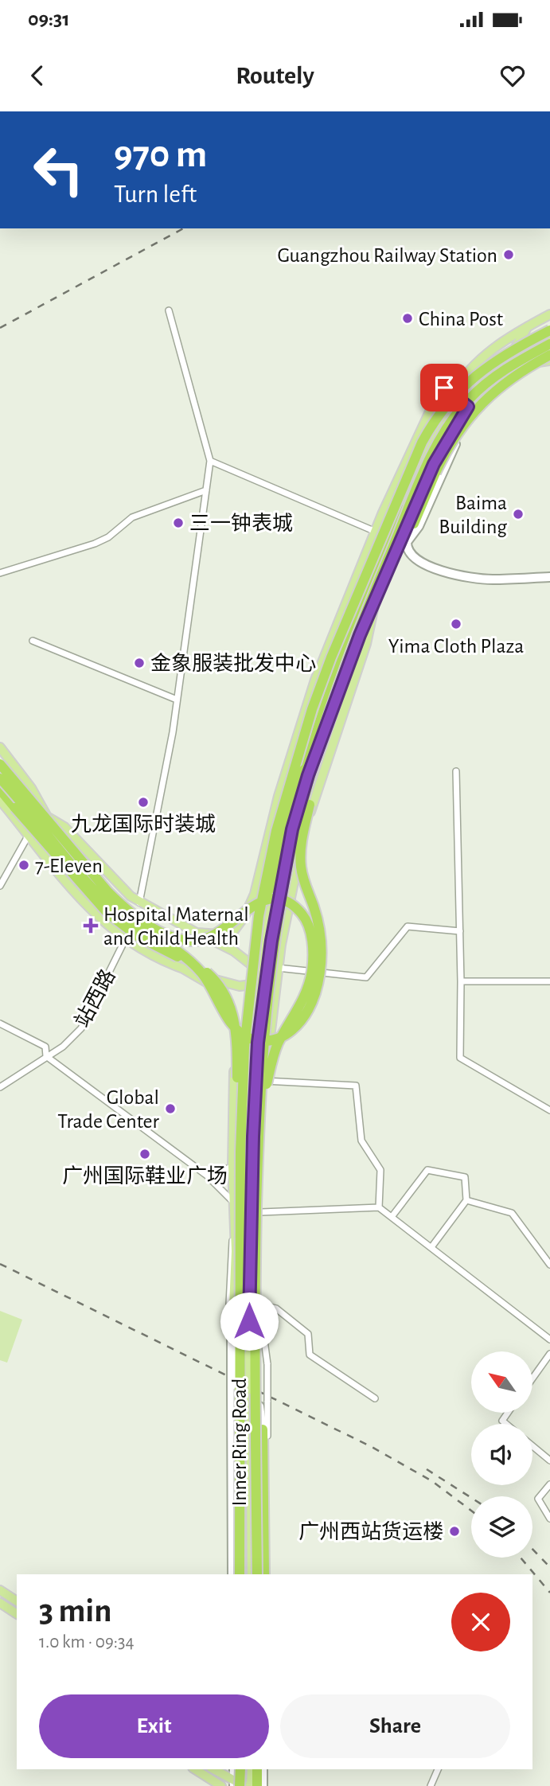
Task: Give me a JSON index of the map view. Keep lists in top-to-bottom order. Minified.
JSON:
{"streets":{"highway":["Inner Ring Road"],"street":["站西路"]},"places":{"other":["Guangzhou Railway Station","China Post","Baima Building","三一钟表城","Yima Cloth Plaza","金象服装批发中心","九龙国际时装城","7-Eleven","Global Trade Center","广州国际鞋业广场","广州西站货运楼"],"health":["Hospital Maternal and Child Health"]},"north":"top left","page":{"status":"09:31","header":"Routely","turn":["970 m","Turn left"],"heading":["3 min","1.0 km · 09:34"],"buttons":["Exit","Share"]}}
